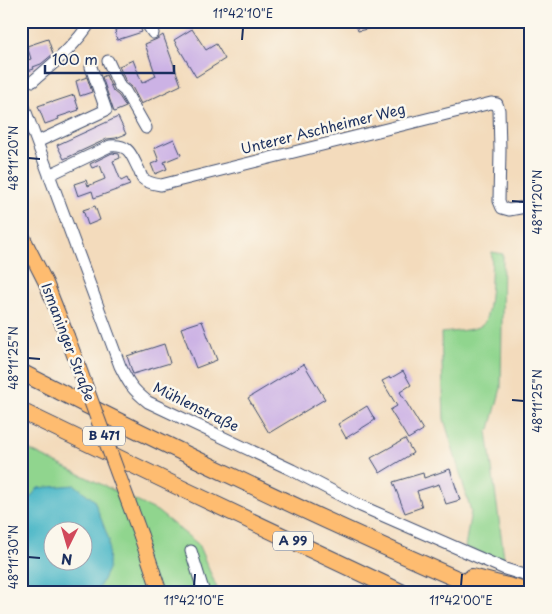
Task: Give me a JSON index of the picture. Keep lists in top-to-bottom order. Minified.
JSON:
{"streets":{"highway":["A 99"],"main road":["Ismaninger Straße","B 471"],"street":["Unterer Aschheimer Weg","Mühlenstraße"]},"crossings":[["Unterer Aschheimer Weg","Mühlenstraße"]],"scale_bar":"100 m","north":"bottom","coordinates":["11°42'10\"E","48°11'20\"N","48°11'25\"N","48°11'30\"N","11°42'00\"E"]}
